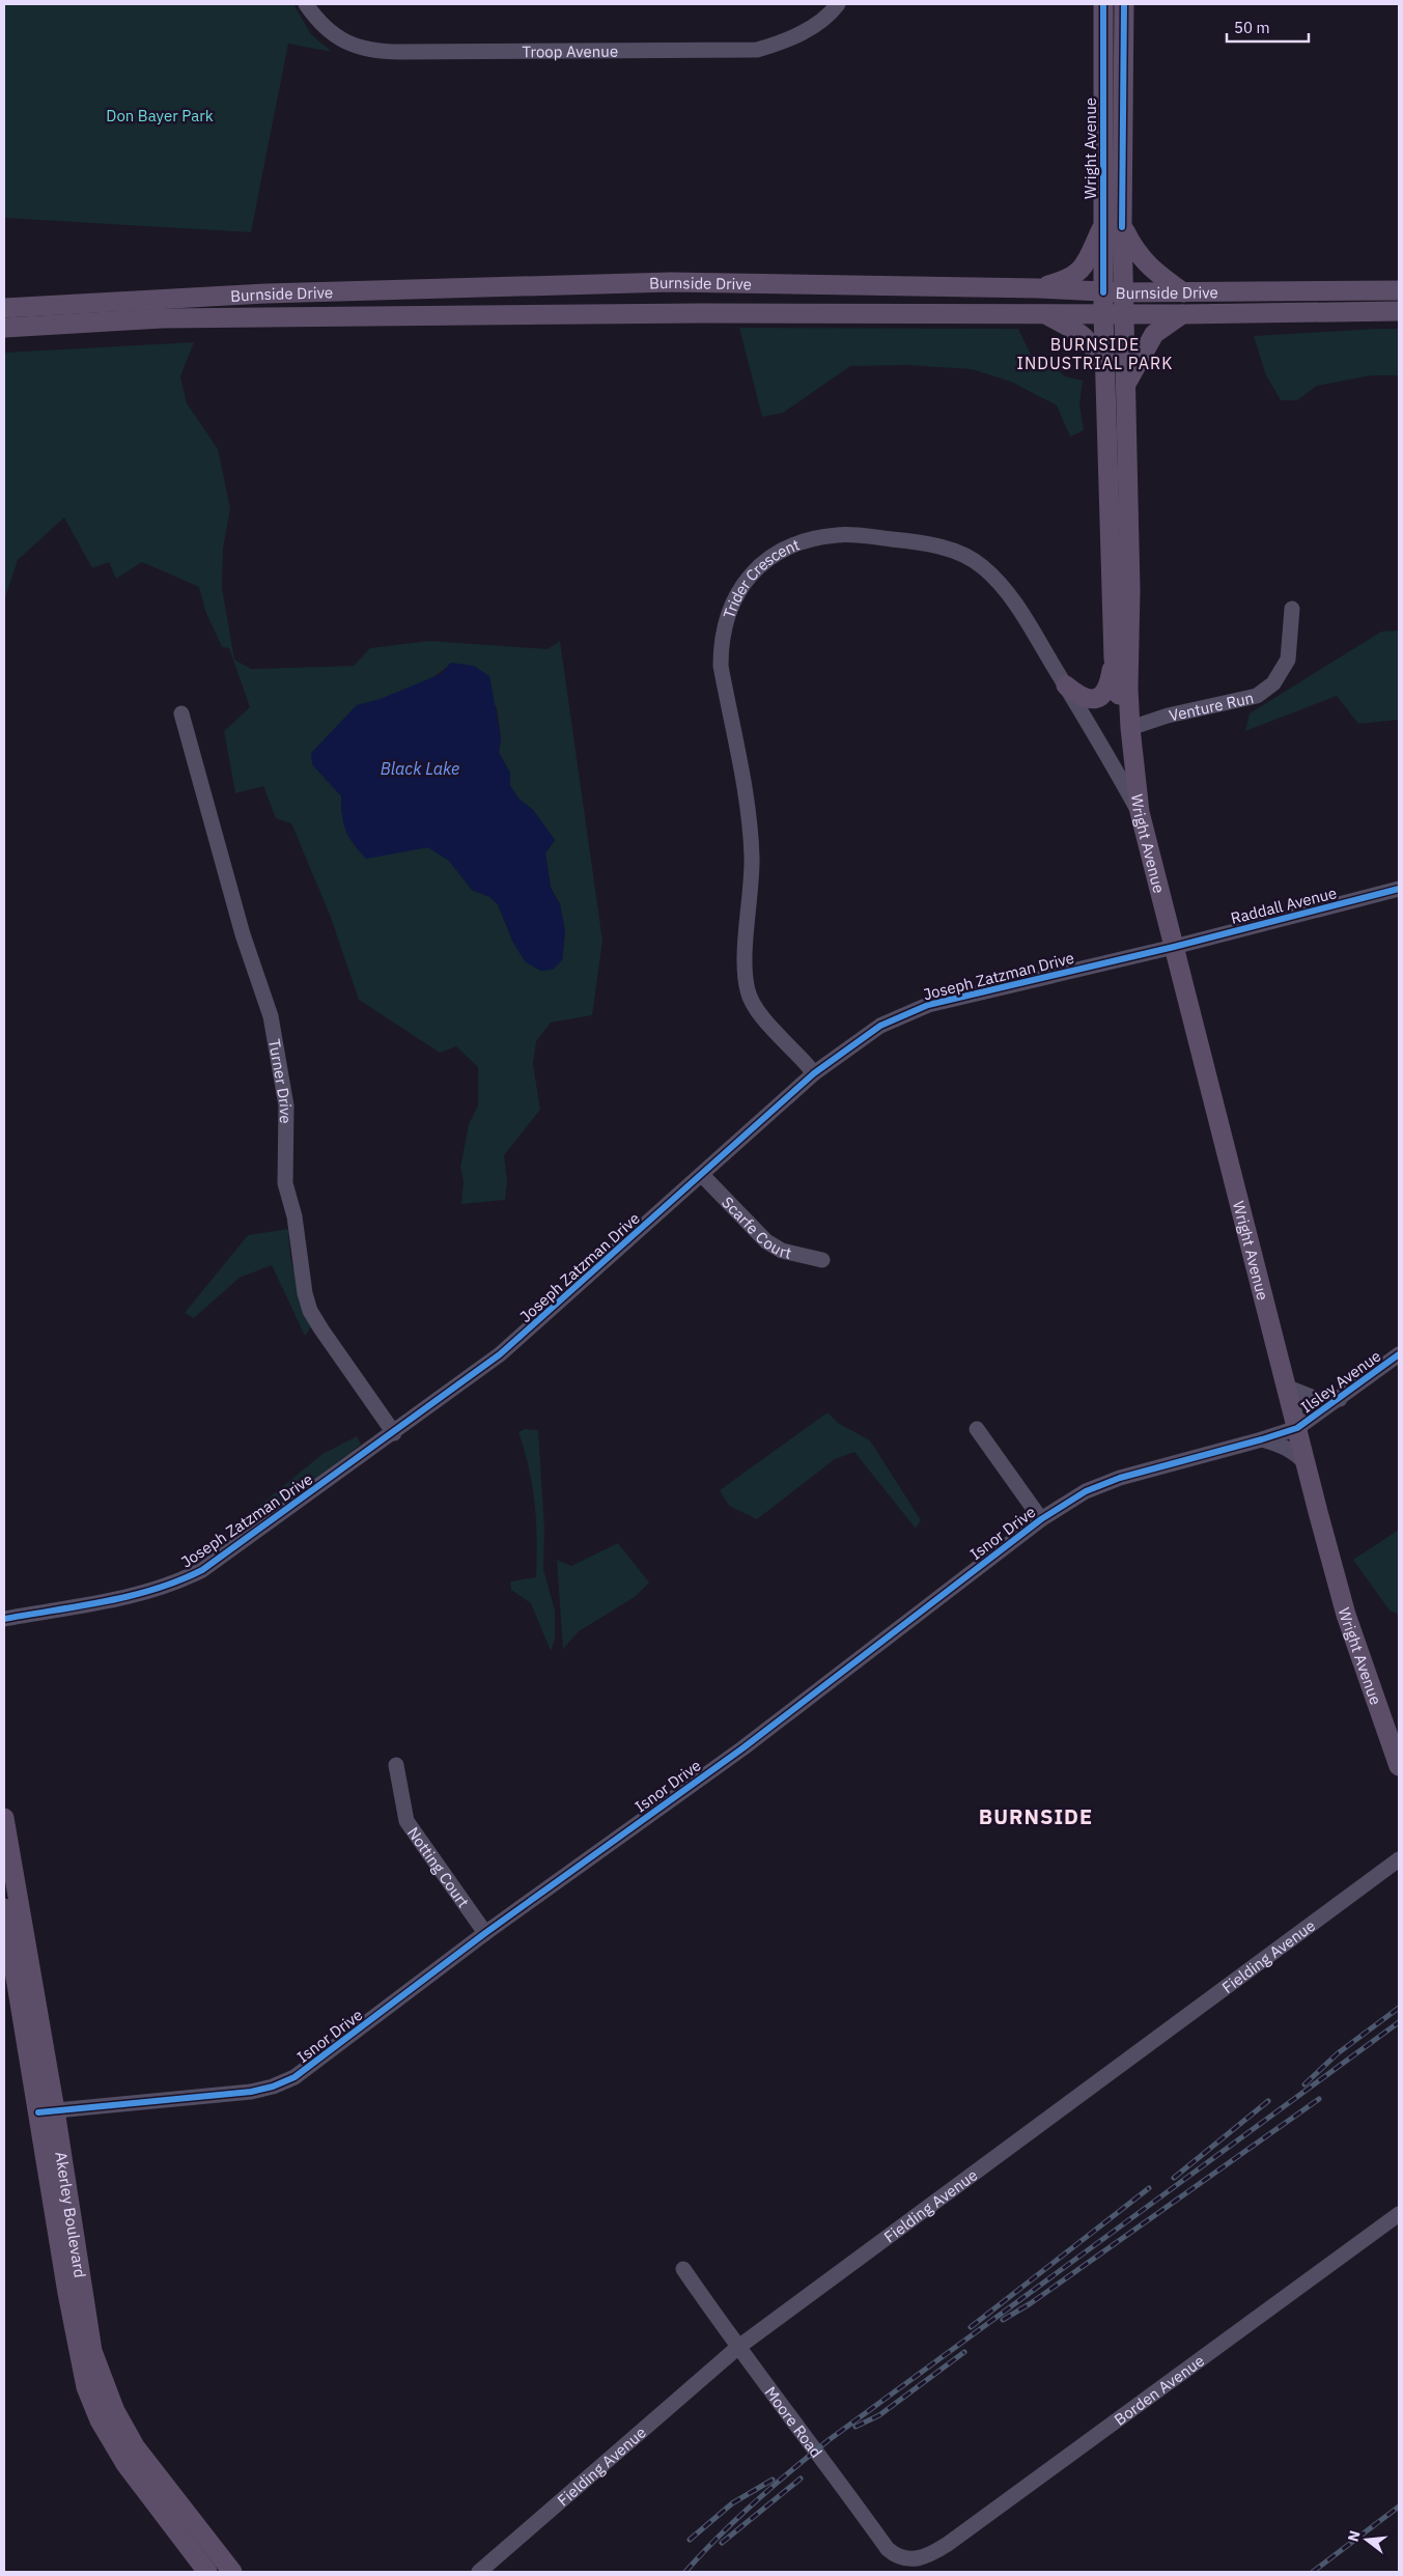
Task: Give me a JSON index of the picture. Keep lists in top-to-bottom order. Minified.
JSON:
{"streets":{"main road":["Wright Avenue","Burnside Drive","Akerley Boulevard"],"street":["Troop Avenue","Trider Crescent","Venture Run","Raddall Avenue","Joseph Zatzman Drive","Turner Drive","Scarfe Court","Ilsley Avenue","Isnor Drive","Notting Court","Fielding Avenue","Borden Avenue","Moore Road"]},"crossings":[["Wright Avenue","Burnside Drive"],["Wright Avenue","Trider Crescent"],["Wright Avenue","Venture Run"],["Wright Avenue","Raddall Avenue"],["Wright Avenue","Joseph Zatzman Drive"],["Wright Avenue","Ilsley Avenue"],["Wright Avenue","Isnor Drive"],["Trider Crescent","Joseph Zatzman Drive"],["Raddall Avenue","Joseph Zatzman Drive"],["Joseph Zatzman Drive","Turner Drive"],["Joseph Zatzman Drive","Scarfe Court"],["Ilsley Avenue","Isnor Drive"],["Isnor Drive","Notting Court"],["Isnor Drive","Akerley Boulevard"],["Fielding Avenue","Moore Road"],["Borden Avenue","Moore Road"]],"districts":["BURNSIDE INDUSTRIAL PARK","BURNSIDE"],"water":["Black Lake"],"parks":["Don Bayer Park"],"scale_bar":"50 m","north":"left"}
